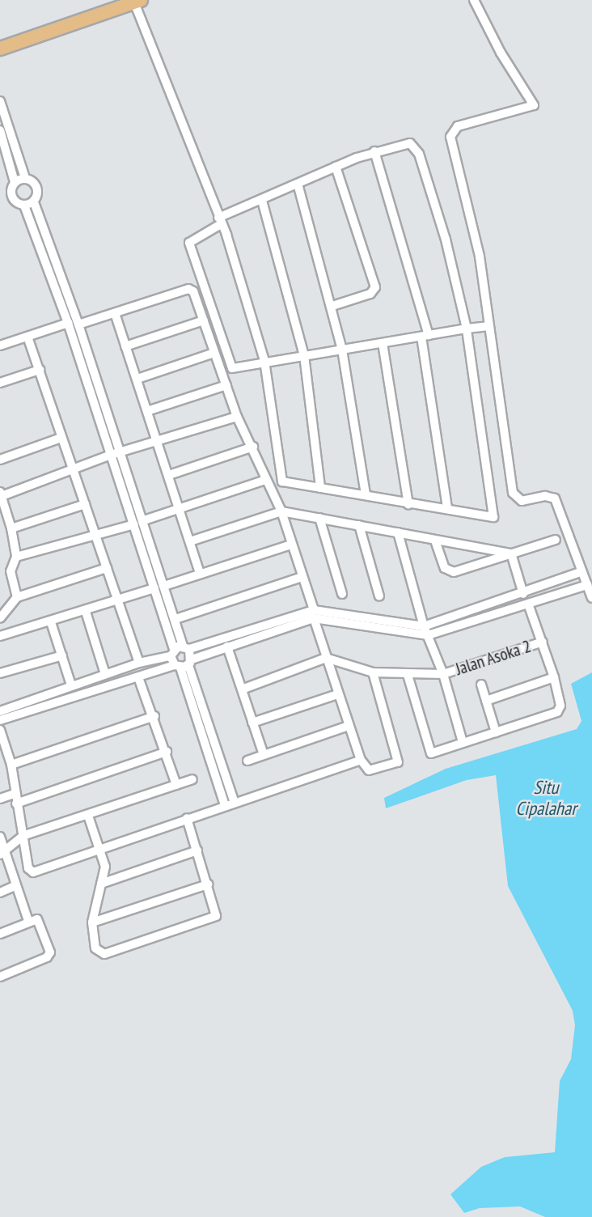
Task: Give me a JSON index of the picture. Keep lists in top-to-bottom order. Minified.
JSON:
{"streets":{"street":["Jalan Asoka 2"]},"water":["Situ Cipalahar"]}
